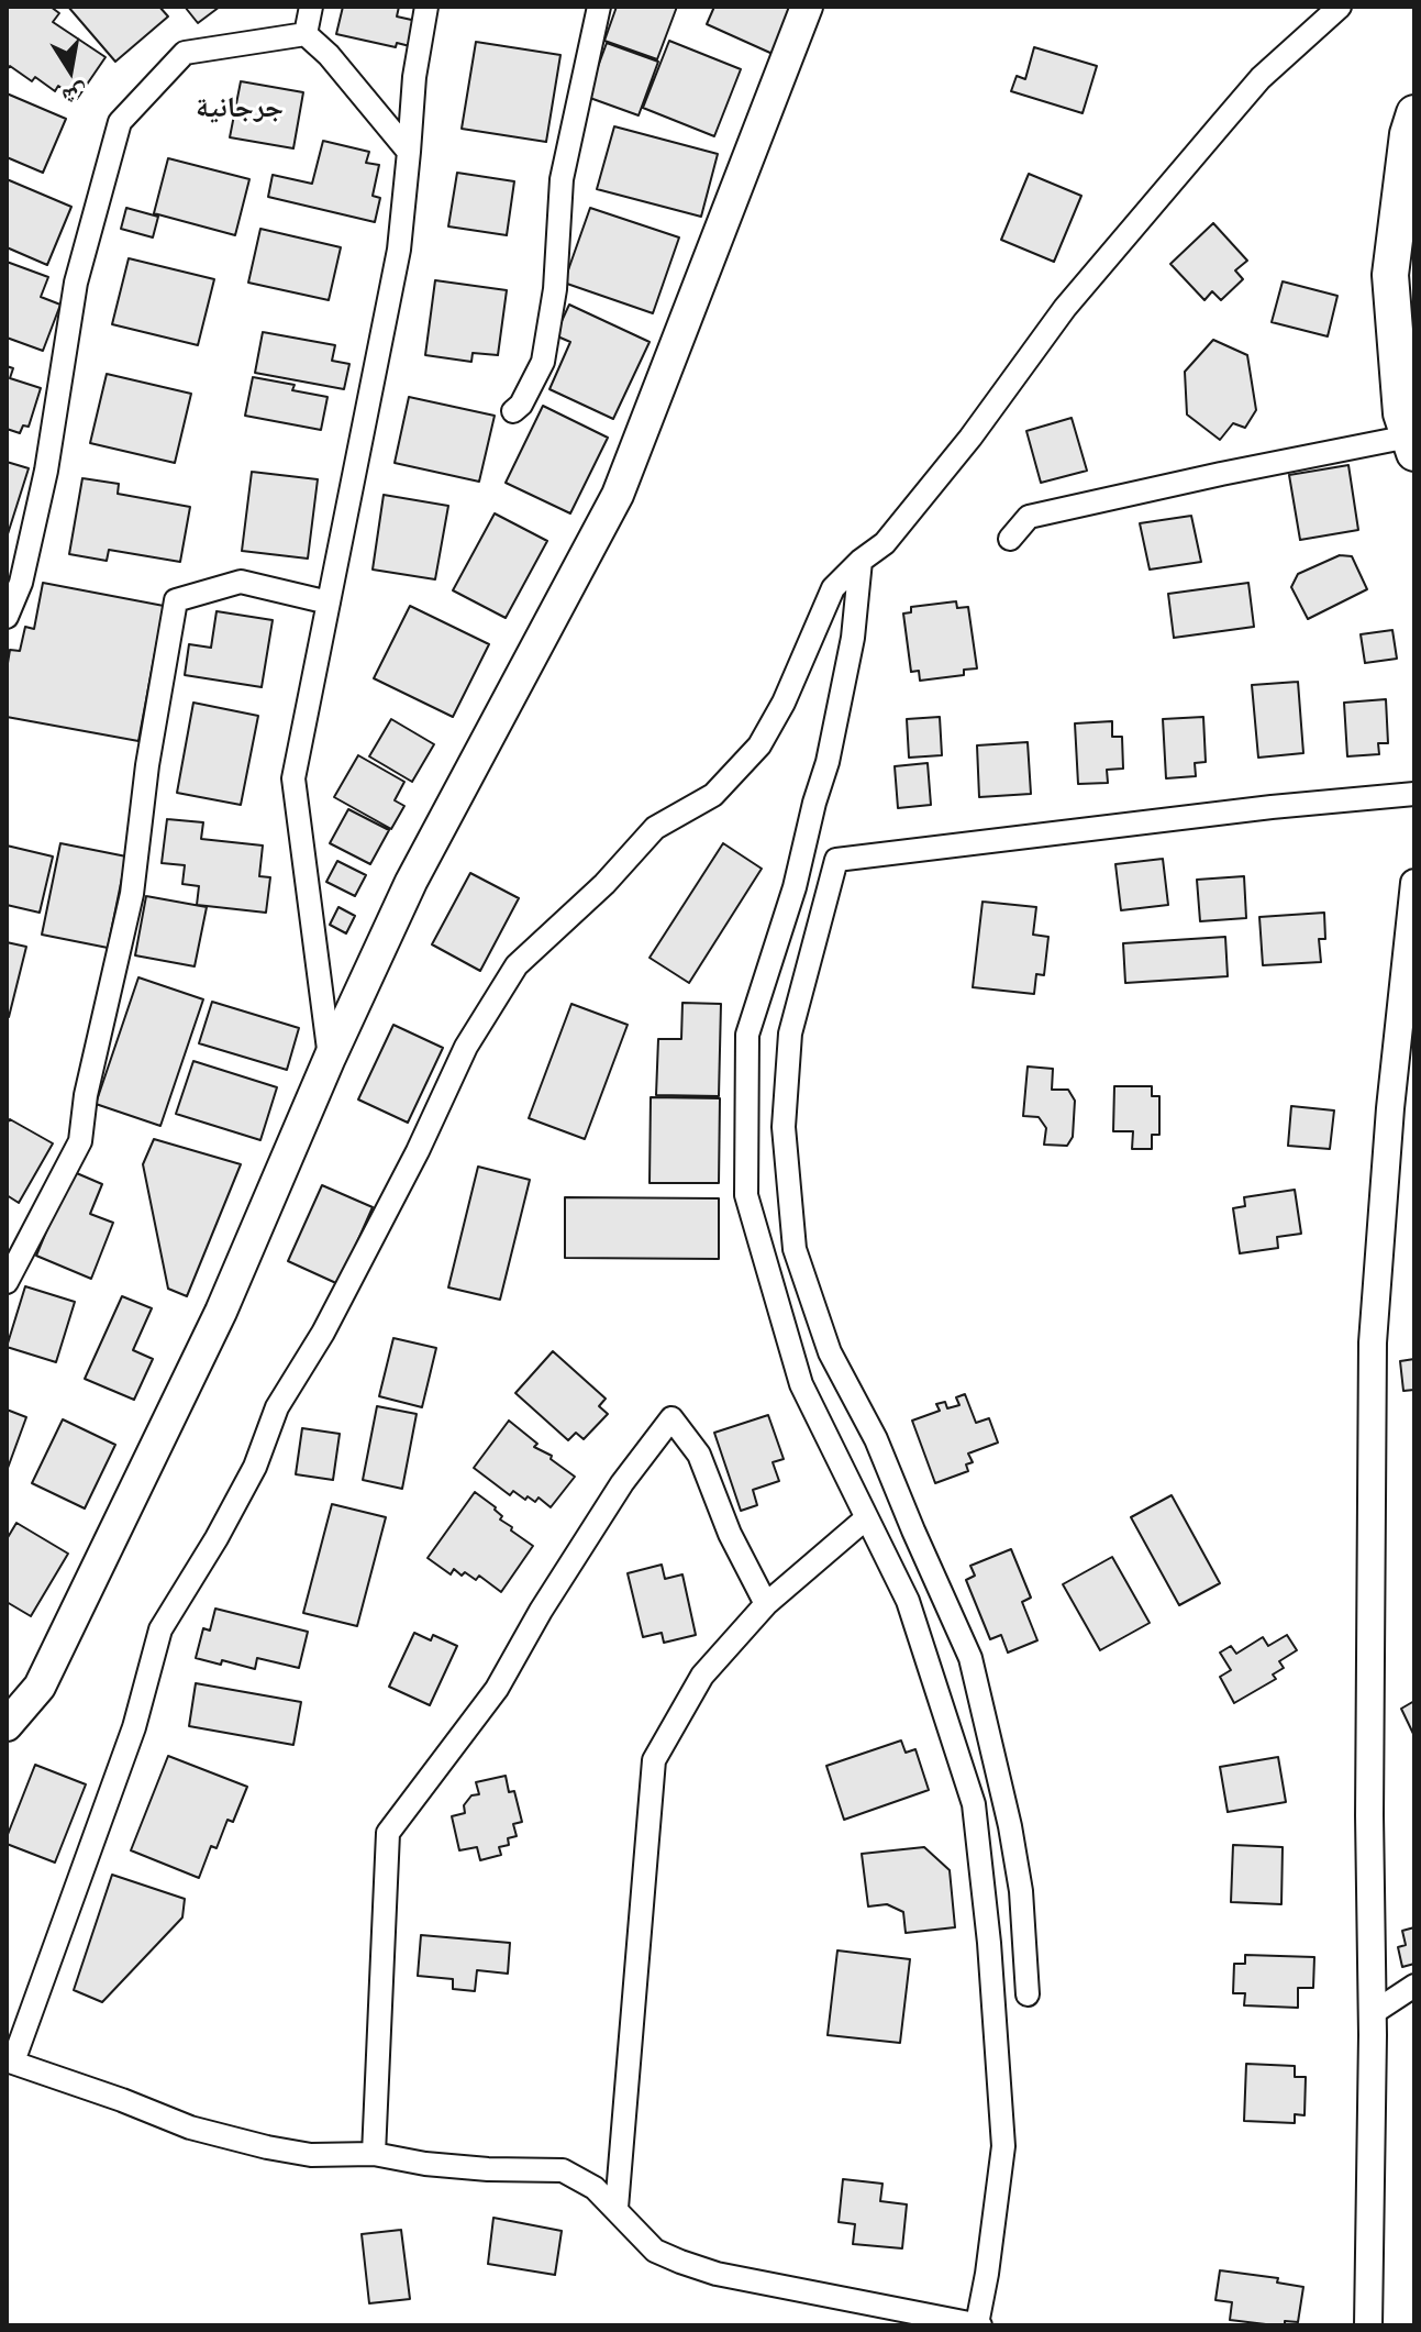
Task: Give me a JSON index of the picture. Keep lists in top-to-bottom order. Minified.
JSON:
{"districts":["جرجانية"],"north":"bottom"}
